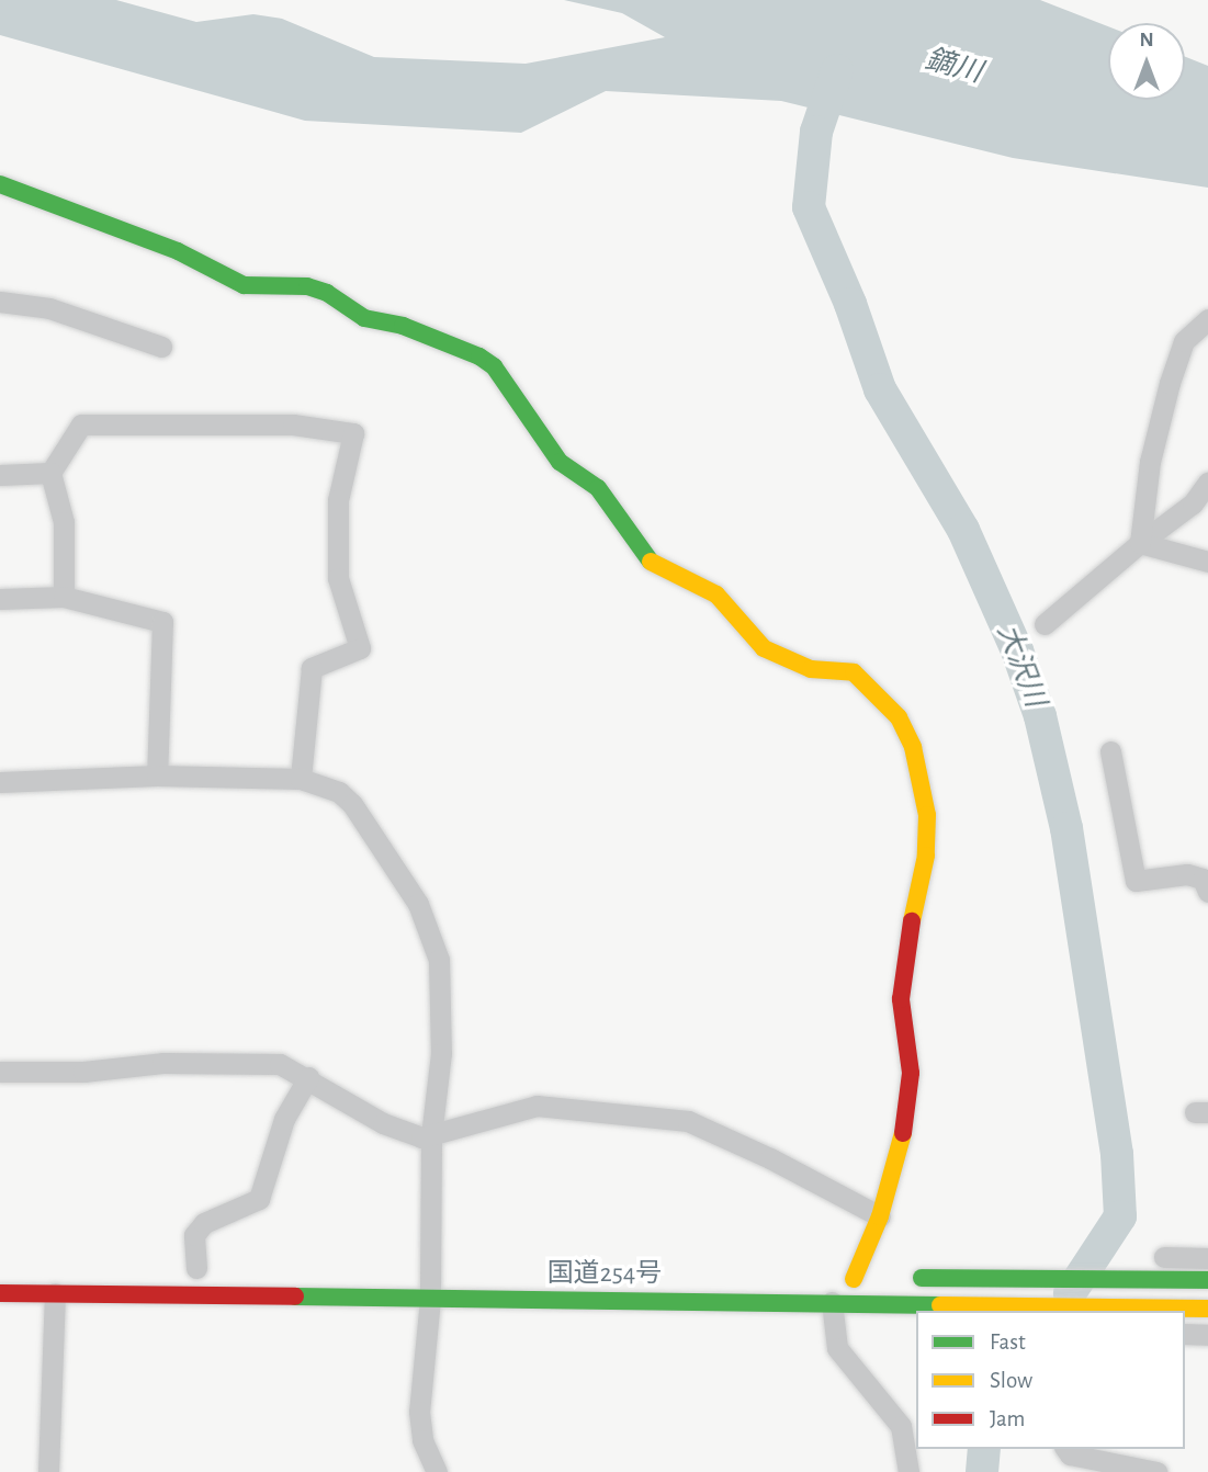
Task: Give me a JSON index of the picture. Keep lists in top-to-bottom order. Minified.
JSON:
{"streets":{"main road":["国道254号"]},"water":["鏑川","大沢川"],"legend":["Fast","Slow","Jam"],"north":"top"}
